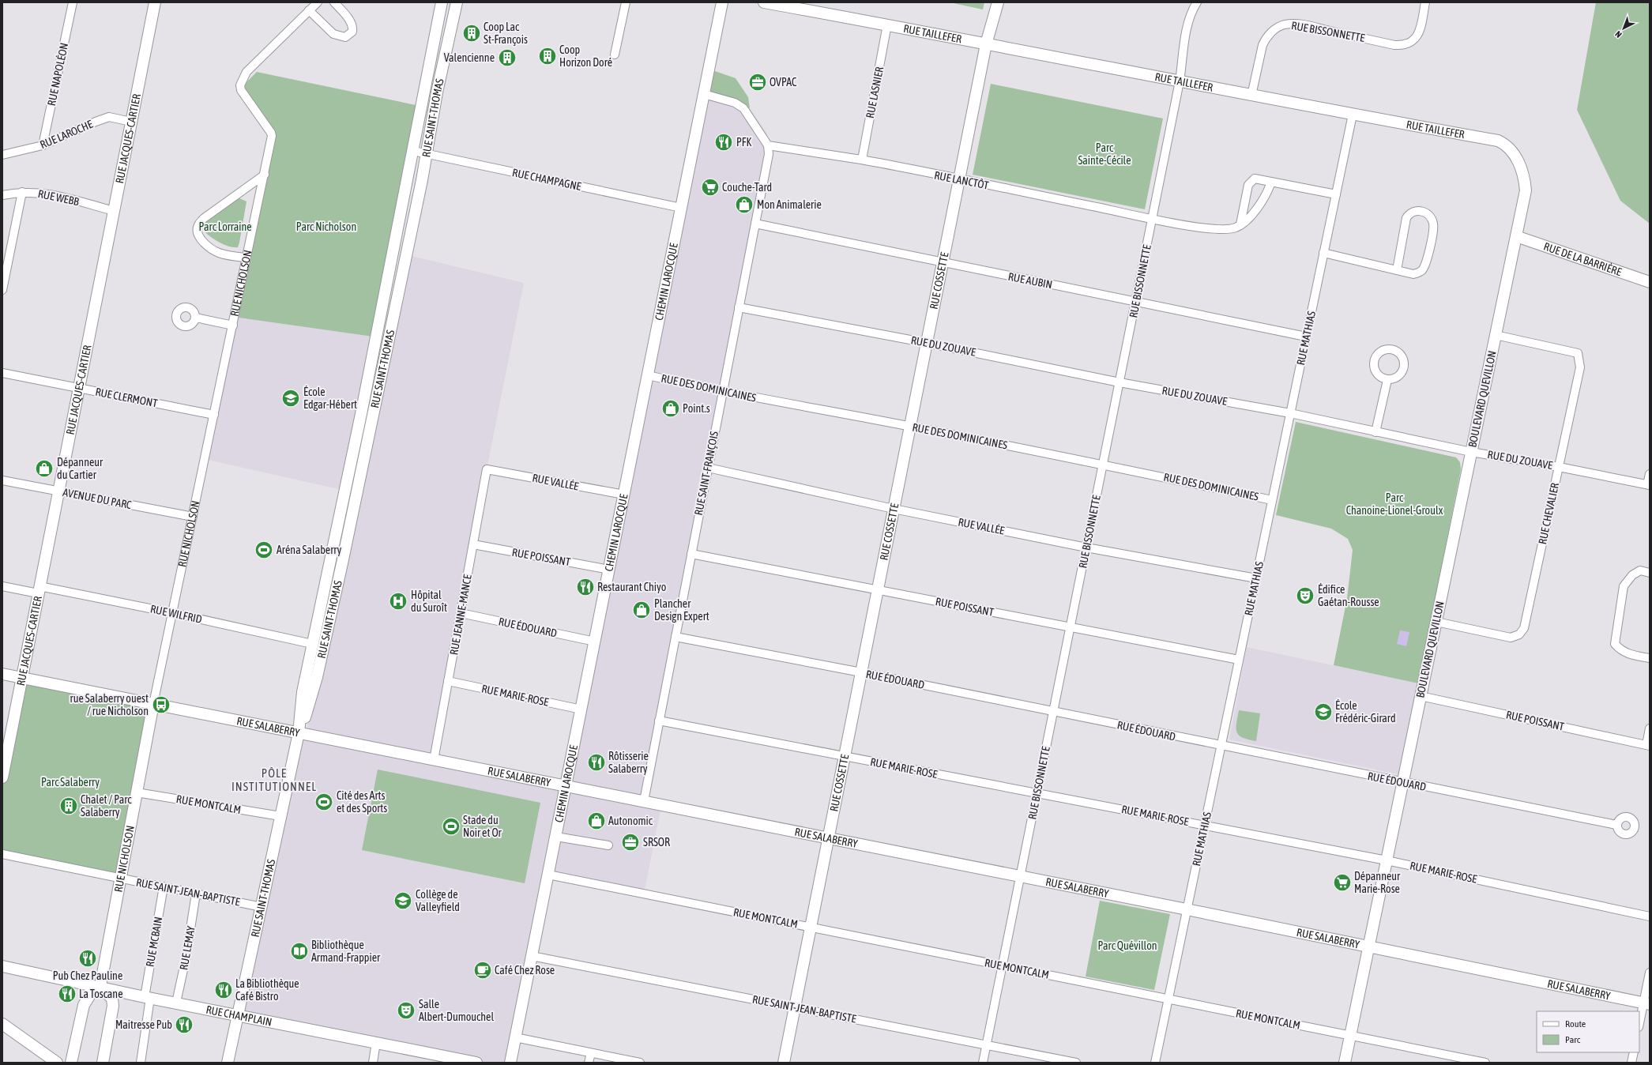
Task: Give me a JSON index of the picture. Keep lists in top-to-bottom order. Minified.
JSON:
{"streets":{"street":["RUE BISSONNETTE","RUE TAILLEFER","RUE NAPOLÉON","RUE LASNIER","RUE SAINT-THOMAS","RUE LAROCHE","RUE JACQUES-CARTIER","RUE CHAMPAGNE","RUE LANCTÔT","RUE WEBB","RUE DE LA BARRIÈRE","RUE AUBIN","CHEMIN LAROCQUE","RUE COSSETTE","RUE NICHOLSON","RUE MATHIAS","RUE DU ZOUAVE","RUE DES DOMINICAINES","RUE CLERMONT","BOULEVARD QUEVILLON","RUE SAINT-FRANÇOIS","RUE VALLÉE","AVENUE DU PARC","RUE CHEVALIER","RUE POISSANT","RUE WILFRID","RUE JEANNE-MANCE","RUE ÉDOUARD","RUE MARIE-ROSE","RUE SALABERRY","RUE MONTCALM","RUE SAINT-JEAN-BAPTISTE","RUE MCBAIN","RUE LEMAY","RUE CHAMPLAIN"]},"crossings":[["RUE BISSONNETTE","RUE TAILLEFER"],["RUE BISSONNETTE","RUE LANCTÔT"],["RUE BISSONNETTE","RUE AUBIN"],["RUE BISSONNETTE","RUE DU ZOUAVE"],["RUE BISSONNETTE","RUE DES DOMINICAINES"],["RUE BISSONNETTE","RUE VALLÉE"],["RUE BISSONNETTE","RUE POISSANT"],["RUE BISSONNETTE","RUE ÉDOUARD"],["RUE BISSONNETTE","RUE MARIE-ROSE"],["RUE BISSONNETTE","RUE SALABERRY"],["RUE BISSONNETTE","RUE MONTCALM"],["RUE BISSONNETTE","RUE SAINT-JEAN-BAPTISTE"],["RUE TAILLEFER","RUE LASNIER"],["RUE TAILLEFER","RUE DE LA BARRIÈRE"],["RUE TAILLEFER","RUE COSSETTE"],["RUE TAILLEFER","RUE MATHIAS"],["RUE TAILLEFER","BOULEVARD QUEVILLON"],["RUE NAPOLÉON","RUE LAROCHE"],["RUE LASNIER","RUE LANCTÔT"],["RUE SAINT-THOMAS","RUE CHAMPAGNE"],["RUE SAINT-THOMAS","RUE WILFRID"],["RUE SAINT-THOMAS","RUE SALABERRY"],["RUE SAINT-THOMAS","RUE MONTCALM"],["RUE SAINT-THOMAS","RUE SAINT-JEAN-BAPTISTE"],["RUE SAINT-THOMAS","RUE CHAMPLAIN"],["RUE LAROCHE","RUE JACQUES-CARTIER"],["RUE JACQUES-CARTIER","RUE WEBB"],["RUE JACQUES-CARTIER","RUE CLERMONT"],["RUE JACQUES-CARTIER","AVENUE DU PARC"],["RUE JACQUES-CARTIER","RUE WILFRID"],["RUE JACQUES-CARTIER","RUE SALABERRY"],["RUE CHAMPAGNE","CHEMIN LAROCQUE"],["RUE LANCTÔT","RUE COSSETTE"],["RUE LANCTÔT","RUE SAINT-FRANÇOIS"],["RUE DE LA BARRIÈRE","BOULEVARD QUEVILLON"],["RUE AUBIN","RUE COSSETTE"],["RUE AUBIN","RUE MATHIAS"],["RUE AUBIN","RUE SAINT-FRANÇOIS"],["CHEMIN LAROCQUE","RUE DES DOMINICAINES"],["CHEMIN LAROCQUE","RUE VALLÉE"],["CHEMIN LAROCQUE","RUE POISSANT"],["CHEMIN LAROCQUE","RUE ÉDOUARD"],["CHEMIN LAROCQUE","RUE MARIE-ROSE"],["CHEMIN LAROCQUE","RUE SALABERRY"],["CHEMIN LAROCQUE","RUE MONTCALM"],["CHEMIN LAROCQUE","RUE SAINT-JEAN-BAPTISTE"],["RUE COSSETTE","RUE DU ZOUAVE"],["RUE COSSETTE","RUE DES DOMINICAINES"],["RUE COSSETTE","RUE VALLÉE"],["RUE COSSETTE","RUE POISSANT"],["RUE COSSETTE","RUE ÉDOUARD"],["RUE COSSETTE","RUE MARIE-ROSE"],["RUE COSSETTE","RUE SALABERRY"],["RUE COSSETTE","RUE MONTCALM"],["RUE COSSETTE","RUE SAINT-JEAN-BAPTISTE"],["RUE NICHOLSON","RUE CLERMONT"],["RUE NICHOLSON","AVENUE DU PARC"],["RUE NICHOLSON","RUE WILFRID"],["RUE NICHOLSON","RUE SALABERRY"],["RUE NICHOLSON","RUE MONTCALM"],["RUE NICHOLSON","RUE SAINT-JEAN-BAPTISTE"],["RUE NICHOLSON","RUE CHAMPLAIN"],["RUE MATHIAS","RUE DU ZOUAVE"],["RUE MATHIAS","RUE DES DOMINICAINES"],["RUE MATHIAS","RUE VALLÉE"],["RUE MATHIAS","RUE POISSANT"],["RUE MATHIAS","RUE ÉDOUARD"],["RUE MATHIAS","RUE MARIE-ROSE"],["RUE MATHIAS","RUE SALABERRY"],["RUE MATHIAS","RUE MONTCALM"],["RUE DU ZOUAVE","BOULEVARD QUEVILLON"],["RUE DU ZOUAVE","RUE SAINT-FRANÇOIS"],["RUE DU ZOUAVE","RUE CHEVALIER"],["RUE DES DOMINICAINES","RUE SAINT-FRANÇOIS"],["BOULEVARD QUEVILLON","RUE CHEVALIER"],["BOULEVARD QUEVILLON","RUE POISSANT"],["BOULEVARD QUEVILLON","RUE ÉDOUARD"],["BOULEVARD QUEVILLON","RUE MARIE-ROSE"],["BOULEVARD QUEVILLON","RUE SALABERRY"],["BOULEVARD QUEVILLON","RUE MONTCALM"],["RUE SAINT-FRANÇOIS","RUE VALLÉE"],["RUE SAINT-FRANÇOIS","RUE POISSANT"],["RUE SAINT-FRANÇOIS","RUE ÉDOUARD"],["RUE SAINT-FRANÇOIS","RUE MARIE-ROSE"],["RUE SAINT-FRANÇOIS","RUE SALABERRY"],["RUE VALLÉE","RUE JEANNE-MANCE"],["RUE POISSANT","RUE JEANNE-MANCE"],["RUE JEANNE-MANCE","RUE ÉDOUARD"],["RUE JEANNE-MANCE","RUE MARIE-ROSE"],["RUE JEANNE-MANCE","RUE SALABERRY"],["RUE SAINT-JEAN-BAPTISTE","RUE MCBAIN"],["RUE SAINT-JEAN-BAPTISTE","RUE LEMAY"],["RUE MCBAIN","RUE CHAMPLAIN"],["RUE LEMAY","RUE CHAMPLAIN"]],"districts":["PÔLE INSTITUTIONNEL"],"parks":["Parc Sainte-Cécile","Parc Lorraine","Parc Nicholson","Parc Chanoine-Lionel-Groulx","Parc Salaberry","Parc Quévillon"],"places":{"building":["Coop Lac St-François","Coop Horizon Doré","Valencienne","Chalet / Parc Salaberry"],"office":["OVPAC","SRSOR"],"restaurant":["PFK","Restaurant Chiyo","Rôtisserie Salaberry","Pub Chez Pauline","La Bibliothèque Café Bistro","La Toscane","Maitresse Pub"],"supermarket":["Couche-Tard","Dépanneur Marie-Rose"],"shop":["Mon Animalerie","Point.s","Dépanneur du Cartier","Plancher Design Expert","Autonomic"],"school or university":["École Edgar-Hébert","École Frédéric-Girard","Collège de Valleyfield"],"sports":["Aréna Salaberry","Cité des Arts et des Sports","Stade du Noir et Or"],"theatre":["Édifice Gaétan-Rousse","Salle Albert-Dumouchel"],"hospital":["Hôpital du Suroît"],"bus stop":["rue Salaberry ouest / rue Nicholson"],"library":["Bibliothèque Armand-Frappier"],"cafe":["Café Chez Rose"]},"legend":["Route","Parc"],"north":"bottom left"}
